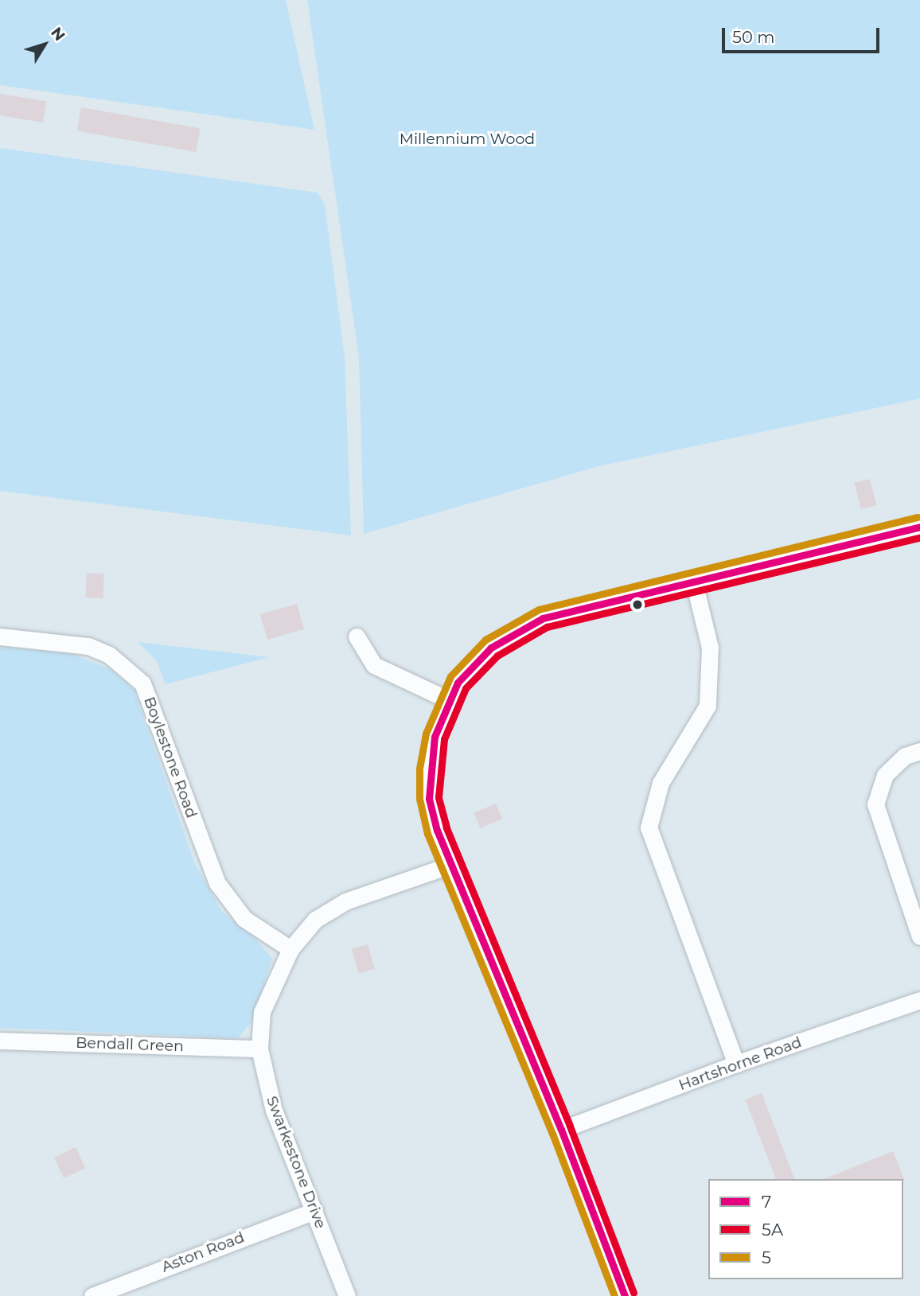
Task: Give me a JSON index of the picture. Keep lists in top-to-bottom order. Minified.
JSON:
{"streets":{"street":["Boylestone Road","Bendall Green","Hartshorne Road","Swarkestone Drive","Aston Road"]},"crossings":[["Boylestone Road","Swarkestone Drive"],["Bendall Green","Swarkestone Drive"],["Swarkestone Drive","Aston Road"]],"parks":["Millennium Wood"],"lines":["transit line 5","transit line 7","transit line 5A"],"legend":["7","5A","5"],"scale_bar":"50 m","north":"top right"}
